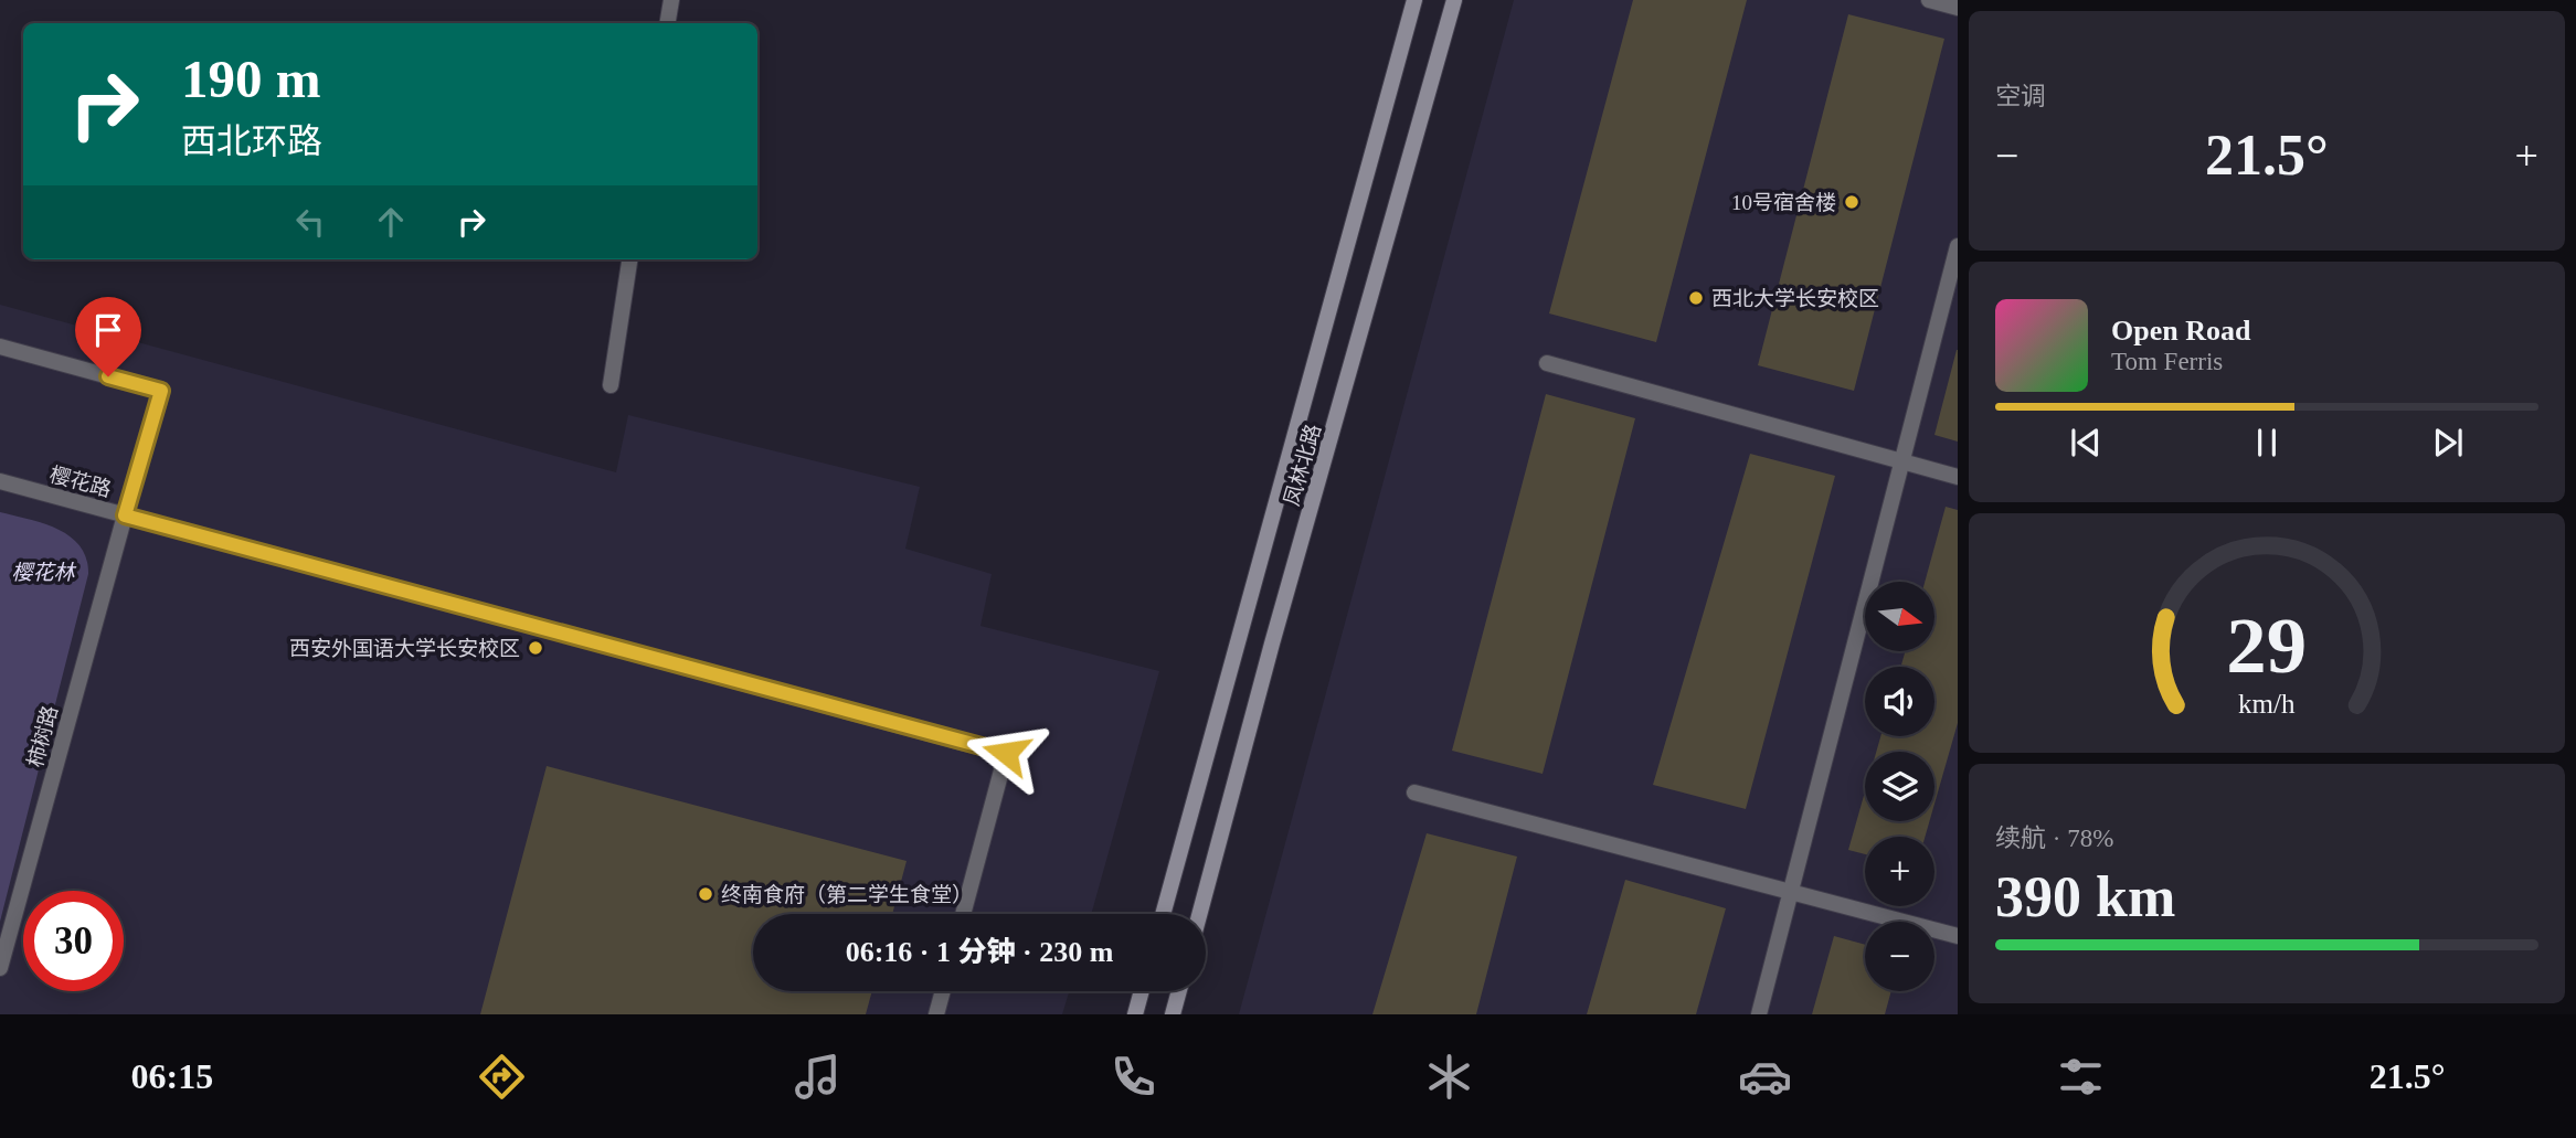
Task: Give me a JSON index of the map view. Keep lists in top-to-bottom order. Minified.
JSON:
{"streets":{"street":["凤林北路","樱花路","柿树路"]},"crossings":[["樱花路","柿树路"]],"parks":["樱花林"],"places":["10号宿舍楼","西北大学长安校区","西安外国语大学长安校区","终南食府（第二学生食堂）"],"north":"right","page":{"tile":["空调",["续航 · 78%","390 km"]],"turn":["190 m","西北环路"],"heat":["−","21.5°","+"],"song":["Open Road","Tom Ferris"],"map_buttons":["+","−"],"limit":"30","trip":"06:16 · 1 分钟 · 230 m","tabs":["06:15","21.5°"],"gauge":["29","km/h"]}}
